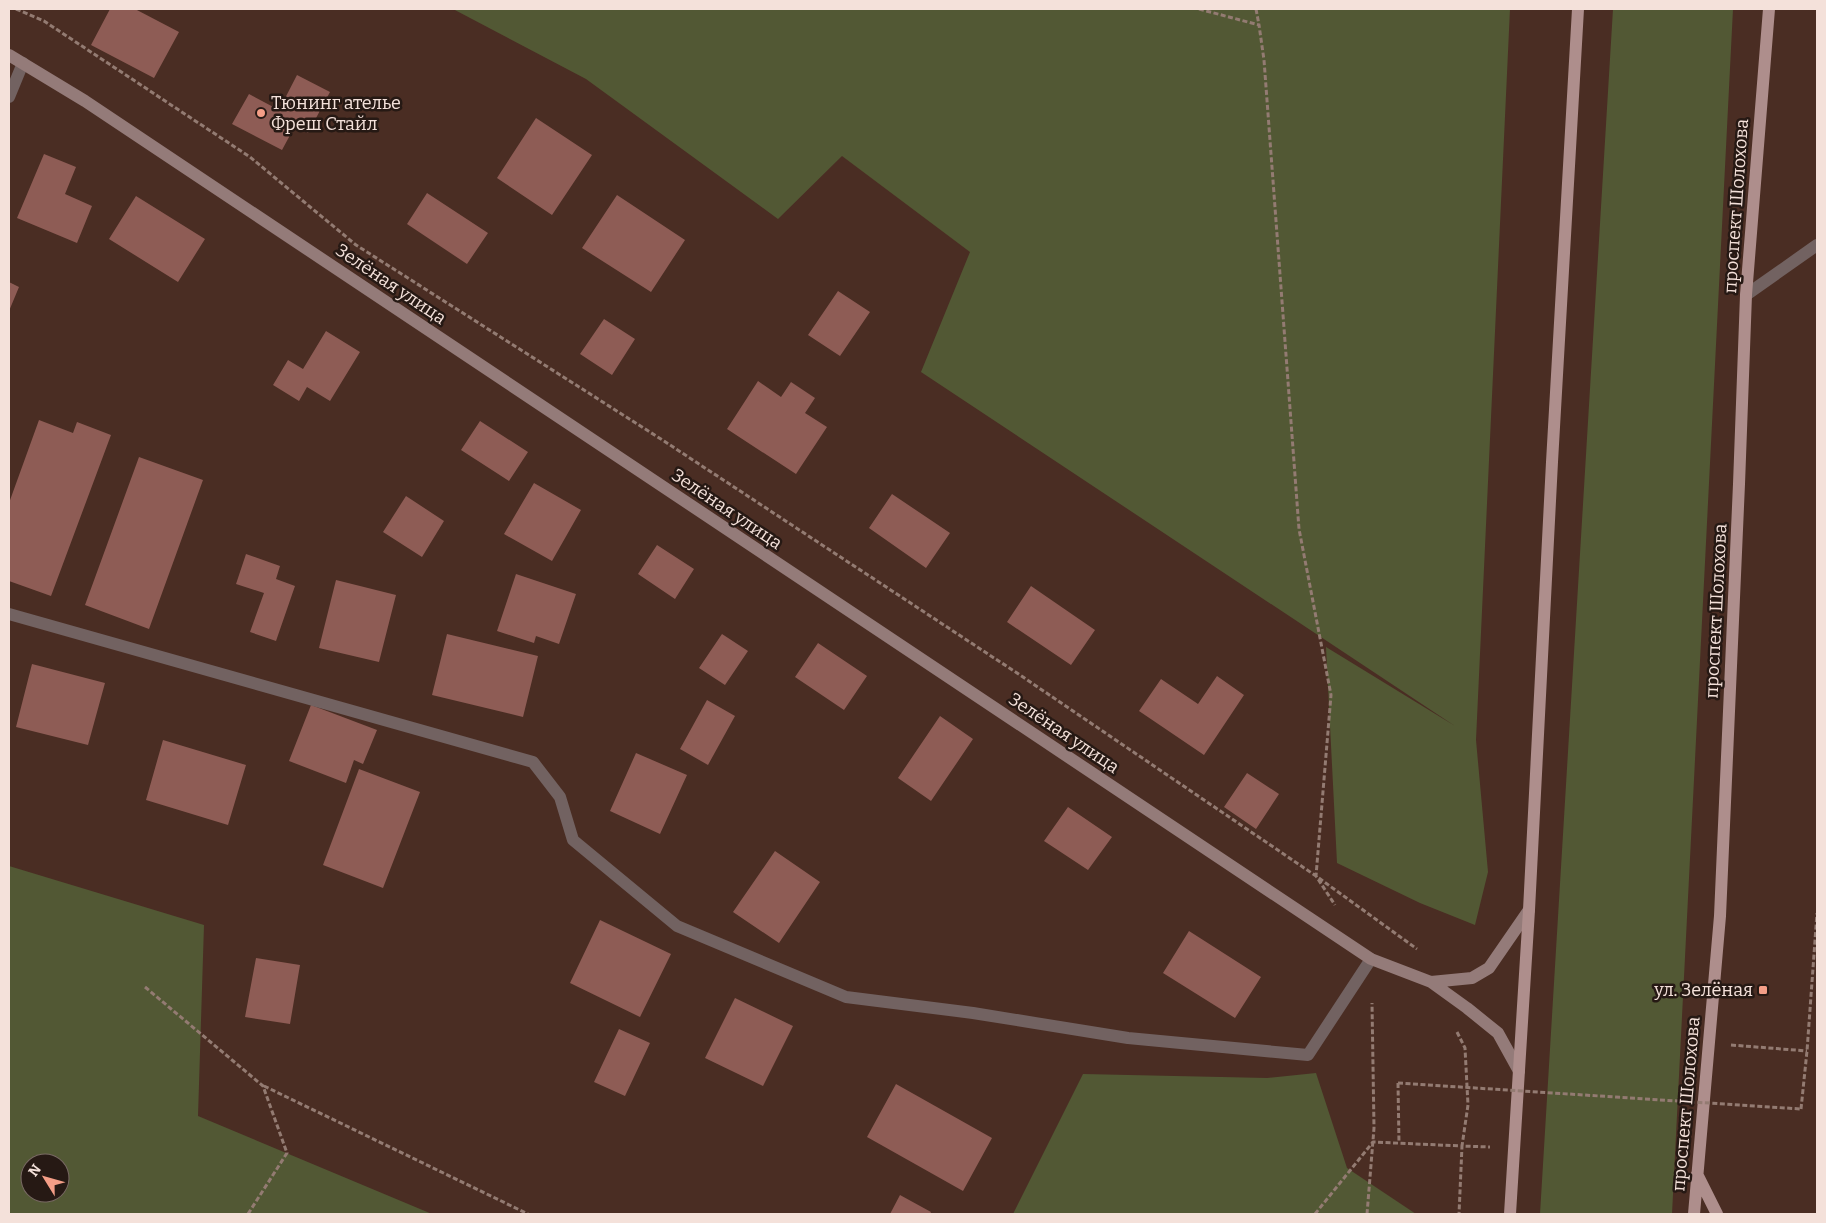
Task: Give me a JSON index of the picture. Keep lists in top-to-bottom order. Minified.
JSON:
{"streets":{"main road":["проспект Шолохова"],"street":["Зелёная улица"]},"places":{"other":["Тюнинг ателье Фреш Стайл"],"transit":["ул. Зелёная"]},"north":"top left"}
